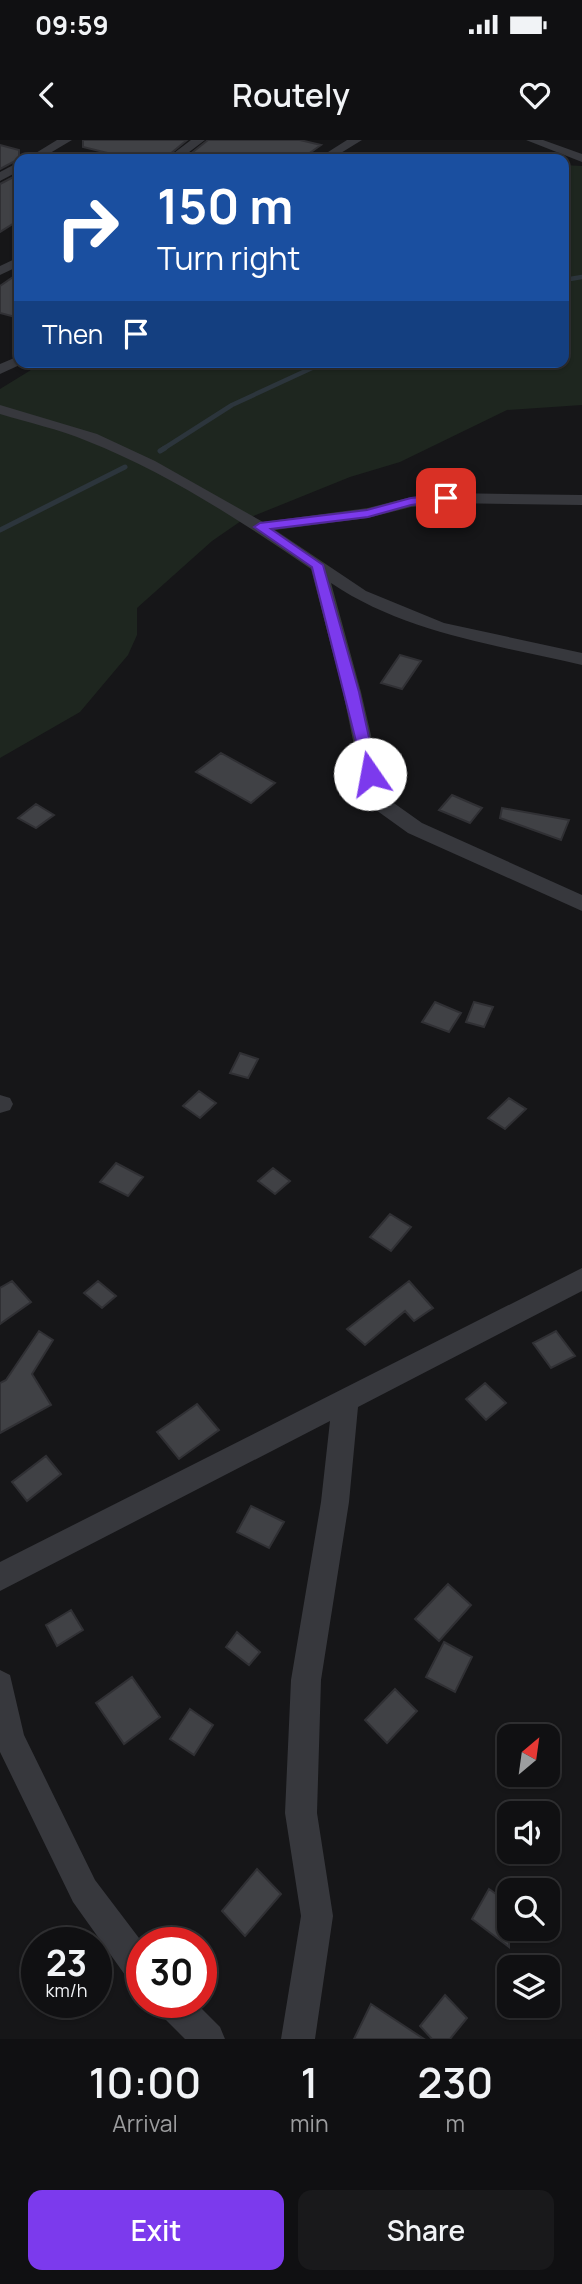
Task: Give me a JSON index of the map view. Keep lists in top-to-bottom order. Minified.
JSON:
{"north":"top right","page":{"status":"09:59","header":"Routely","turn":["150 m","Turn right"],"then":"Then","speed":"23 km/h","limit":"30","eta":["10:00","Arrival","1","min","230","m"],"buttons":["Exit","Share"]}}
